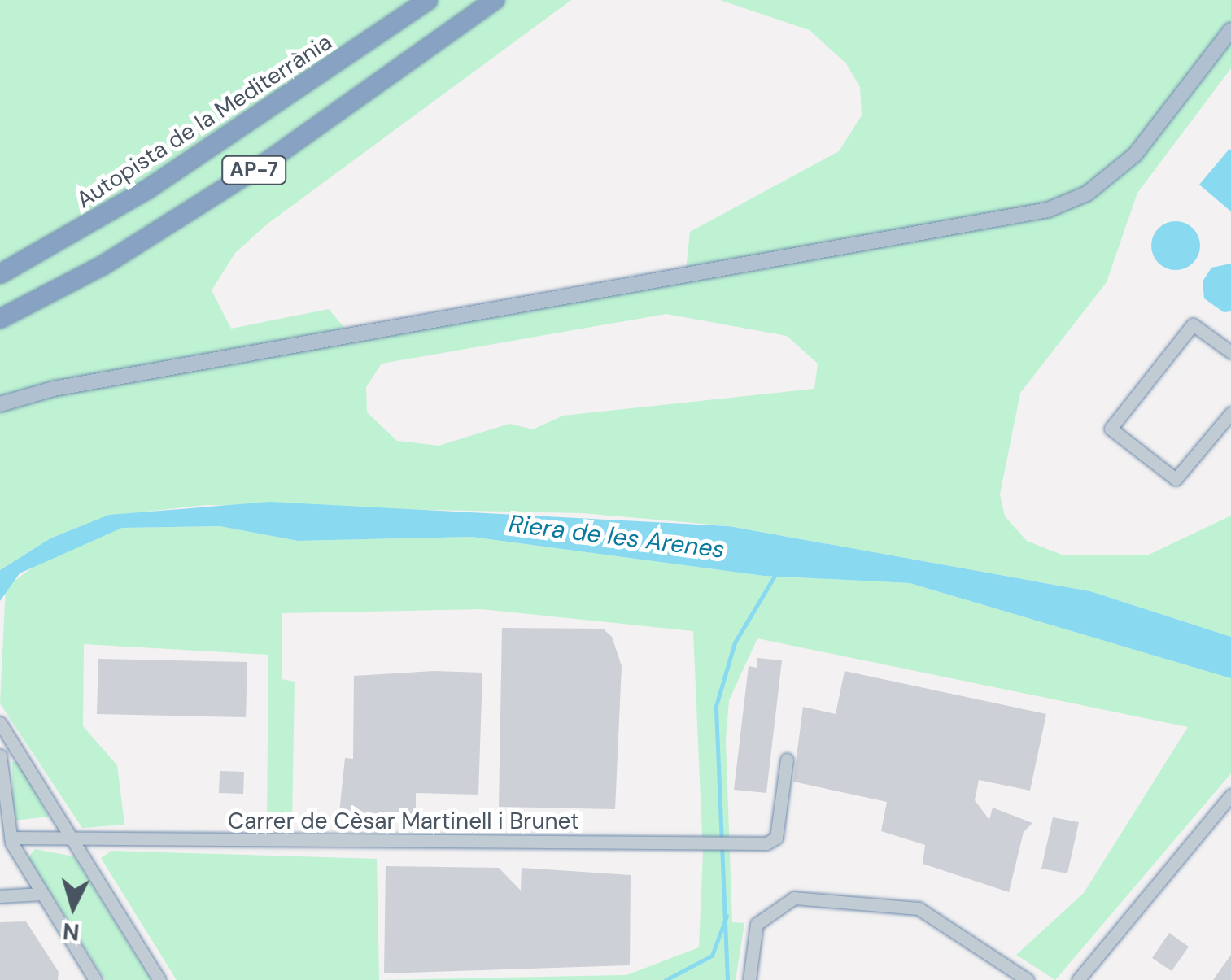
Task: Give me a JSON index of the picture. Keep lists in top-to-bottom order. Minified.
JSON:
{"streets":{"highway":["Autopista de la Mediterrània","AP-7"],"street":["Carrer de Cèsar Martinell i Brunet"]},"water":["Riera de les Arenes"],"north":"bottom"}
